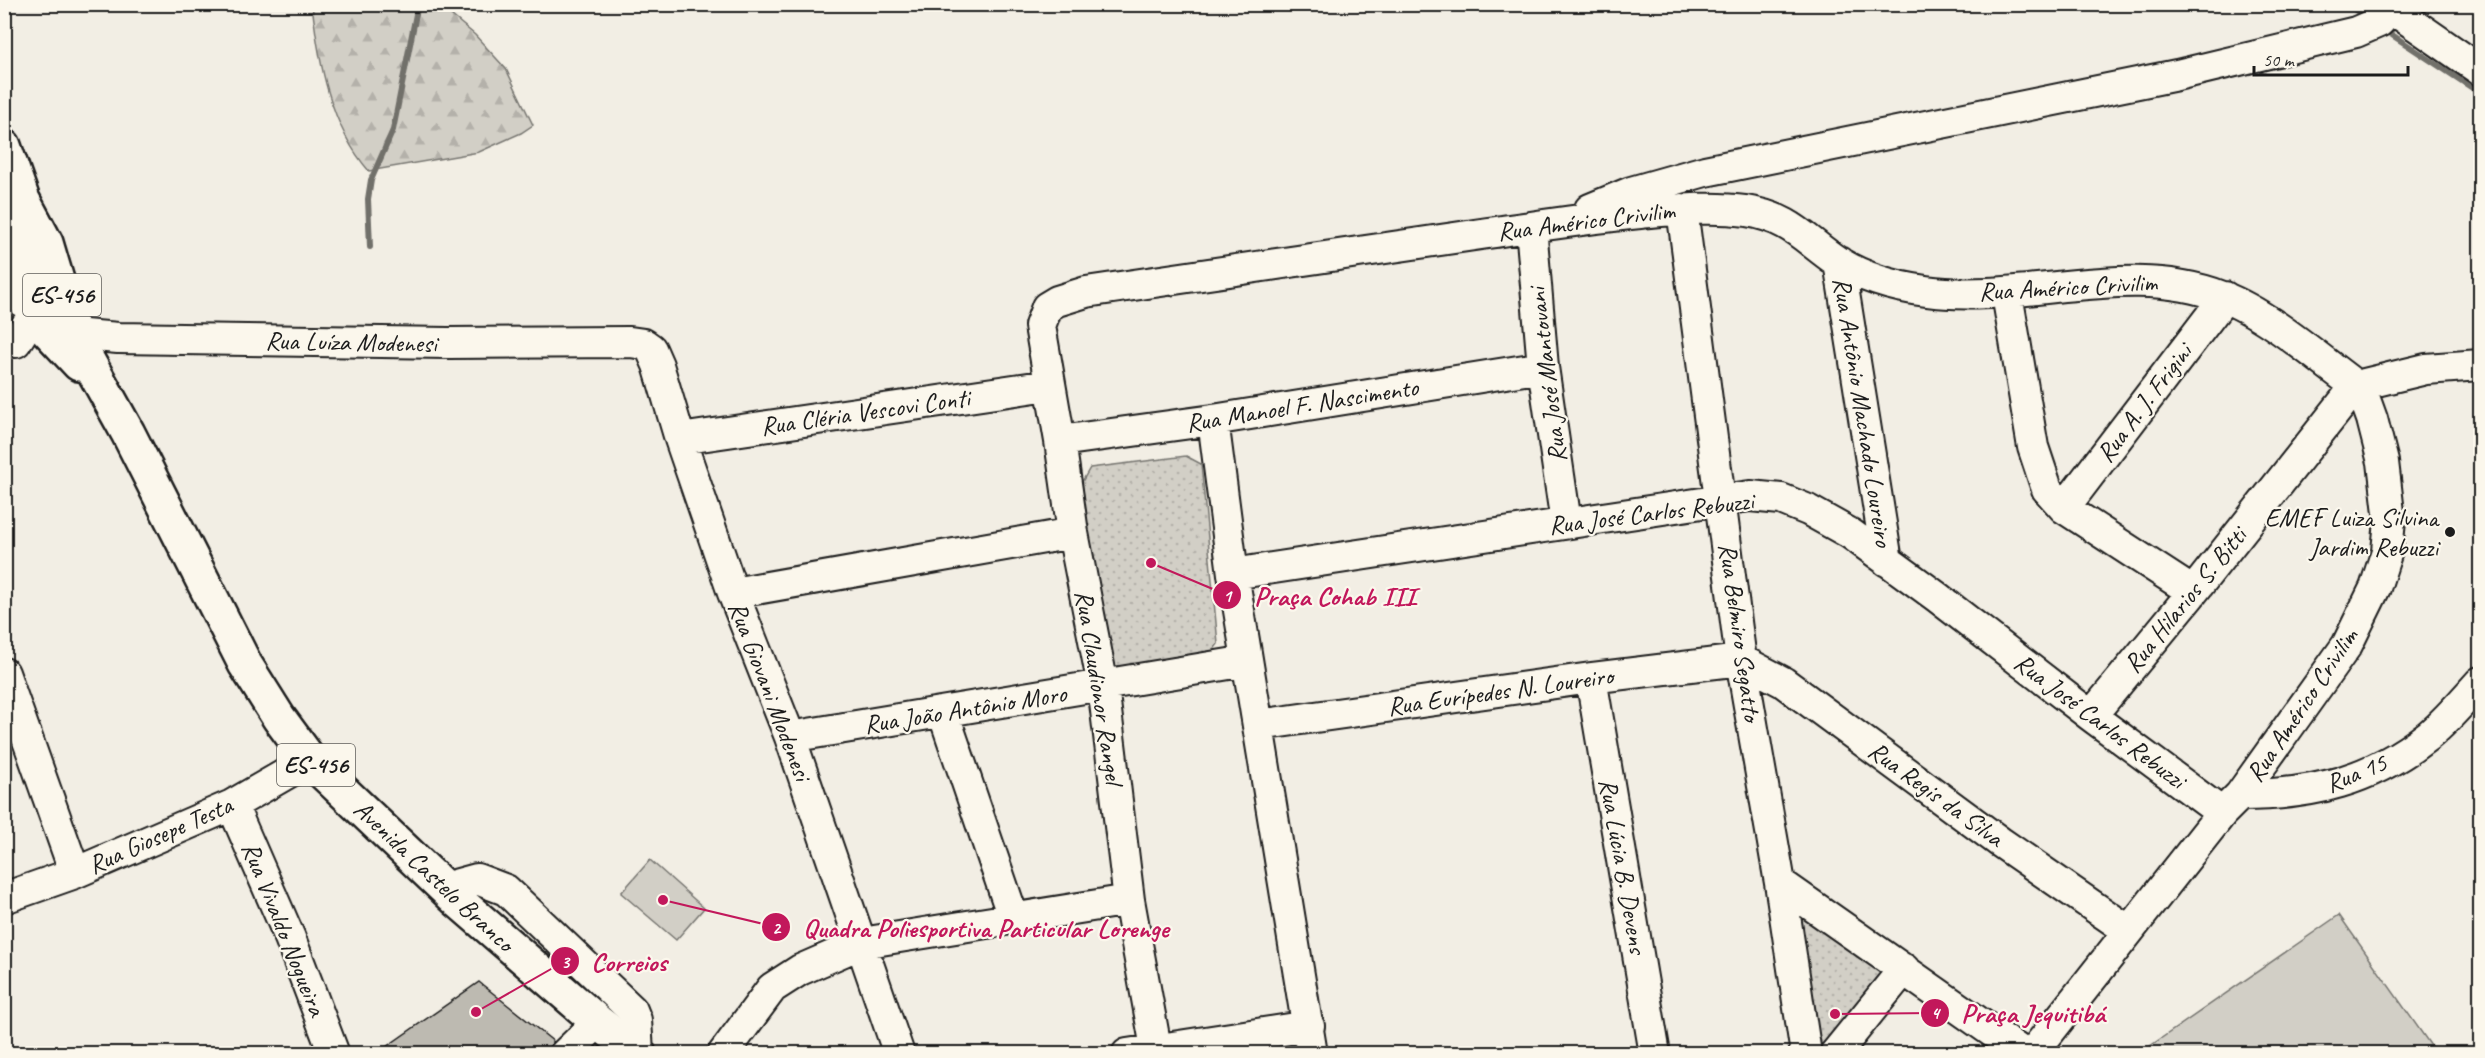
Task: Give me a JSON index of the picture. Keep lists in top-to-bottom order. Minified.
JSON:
{"streets":{"main road":["ES-456","Avenida Castelo Branco"],"street":["Rua Américo Crivilim","Rua Luíza Modenesi","Rua José Mantovani","Rua A. J. Frigini","Rua Manoel F. Nascimento","Rua Cléria Vescovi Conti","Rua Antônio Machado Loureiro","Rua José Carlos Rebuzzi","Rua Hilarios S. Bitti","Rua Belmiro Segatto","Rua Claudionor Rangel","Rua Giovani Modenesi","Rua Eurípedes N. Loureiro","Rua João Antônio Moro","Rua 15","Rua Regis da Silva","Rua Giosepe Testa","Rua Lúcia B. Devens","Rua Vivaldo Nogueira"]},"crossings":[["Rua Américo Crivilim","Rua José Mantovani"],["Rua Américo Crivilim","Rua A. J. Frigini"],["Rua Américo Crivilim","Rua Antônio Machado Loureiro"],["Rua Américo Crivilim","Rua José Carlos Rebuzzi"],["Rua Américo Crivilim","Rua Hilarios S. Bitti"],["Rua Américo Crivilim","Rua Belmiro Segatto"],["Rua Américo Crivilim","Rua Claudionor Rangel"],["Rua Américo Crivilim","Rua 15"],["Rua Américo Crivilim","Rua Regis da Silva"],["Rua Luíza Modenesi","Rua Giovani Modenesi"],["Rua Luíza Modenesi","Avenida Castelo Branco"],["Rua José Mantovani","Rua Manoel F. Nascimento"],["Rua José Mantovani","Rua José Carlos Rebuzzi"],["Rua Manoel F. Nascimento","Rua Claudionor Rangel"],["Rua Cléria Vescovi Conti","Rua Claudionor Rangel"],["Rua Cléria Vescovi Conti","Rua Giovani Modenesi"],["Rua Antônio Machado Loureiro","Rua José Carlos Rebuzzi"],["Rua José Carlos Rebuzzi","Rua Hilarios S. Bitti"],["Rua José Carlos Rebuzzi","Rua Belmiro Segatto"],["Rua José Carlos Rebuzzi","Rua 15"],["Rua Belmiro Segatto","Rua Eurípedes N. Loureiro"],["Rua Belmiro Segatto","Rua Regis da Silva"],["Rua Claudionor Rangel","Rua João Antônio Moro"],["Rua Giovani Modenesi","Rua João Antônio Moro"],["Rua Eurípedes N. Loureiro","Rua Regis da Silva"],["Rua Eurípedes N. Loureiro","Rua Lúcia B. Devens"],["Rua Giosepe Testa","Avenida Castelo Branco"],["Rua Giosepe Testa","Rua Vivaldo Nogueira"]],"places":["EMEF Luiza Silvina Jardim Rebuzzi","Praça Cohab III","Quadra Poliesportiva Particular Lorenge","Correios","Praça Jequitibá"],"scale_bar":"50 m"}
